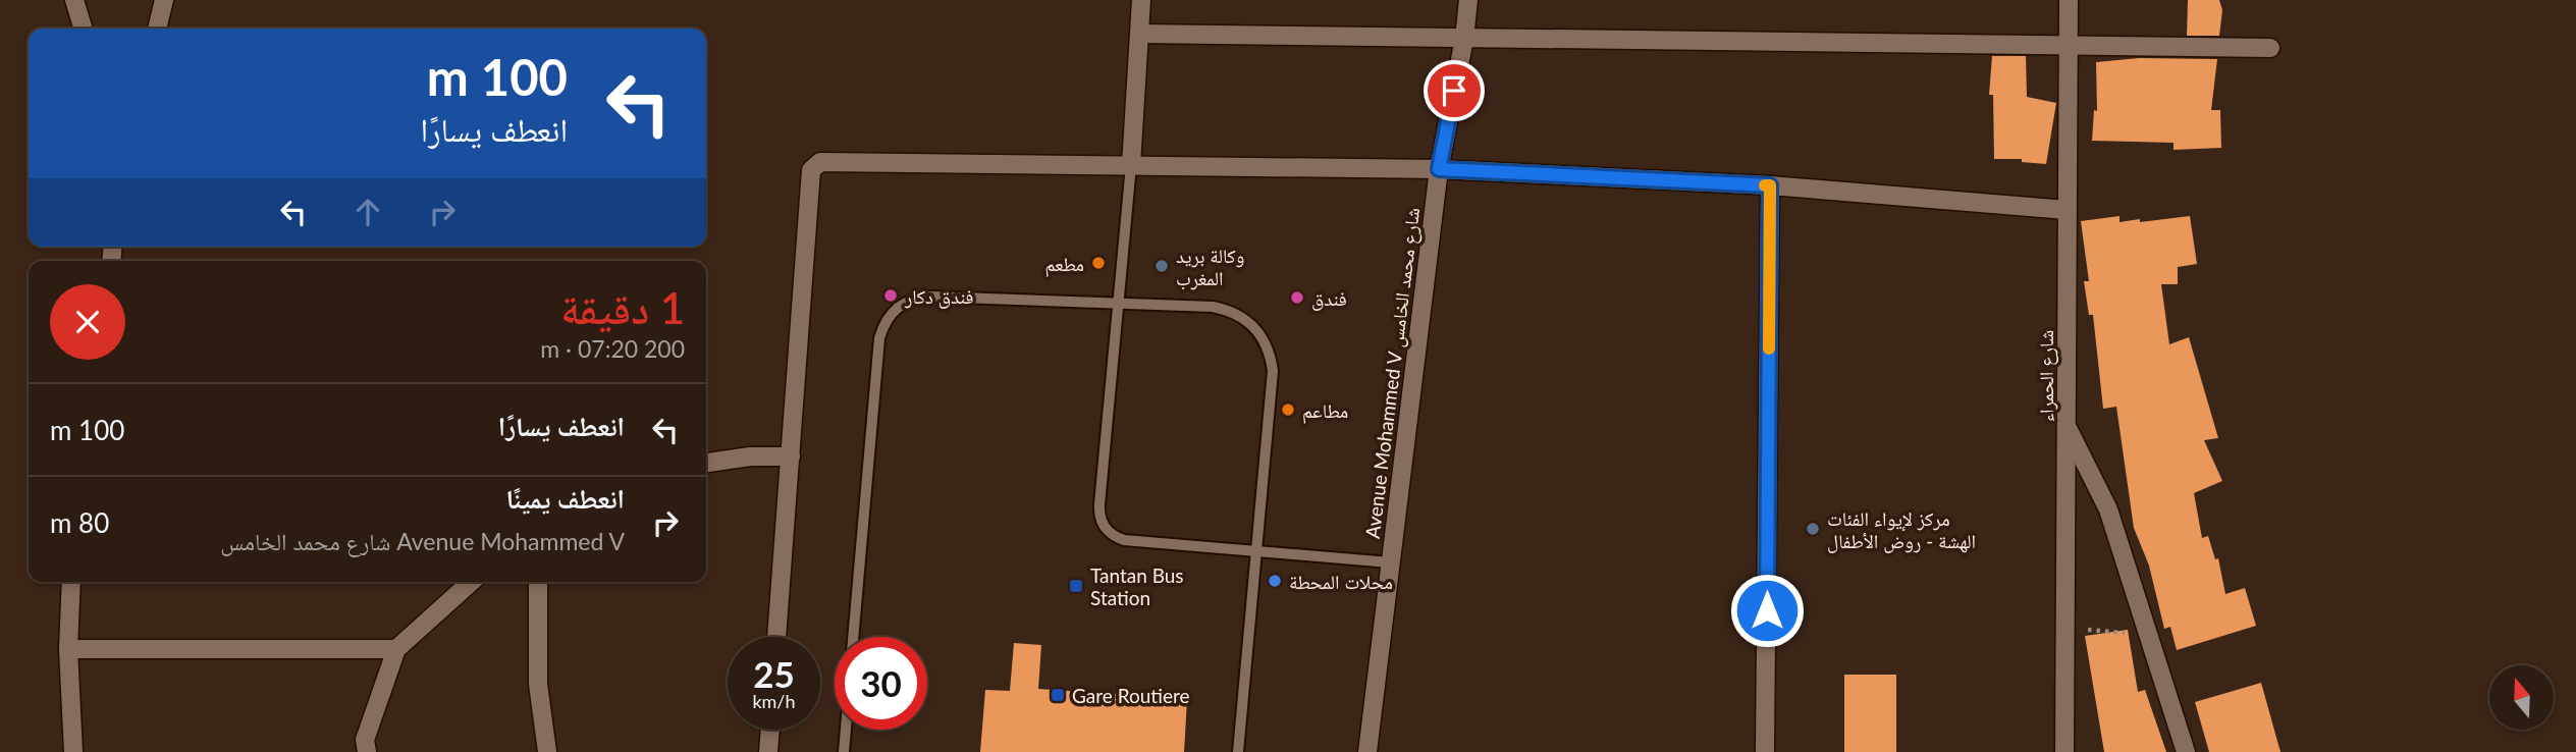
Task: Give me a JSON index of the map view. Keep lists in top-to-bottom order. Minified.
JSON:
{"streets":{"street":["Avenue Mohammed V شارع محمد الخامس","شارع الحمراء"]},"places":{"other":["مطعم","وكالة بريد المغرب","فندق دكار","فندق","مطاعم","مركز لإيواء الفئات الهشة - روض الأطفال","محلات المحطة"],"transit":["Tantan Bus Station","Gare Routiere"]},"north":"top","page":{"turn":["100 m","انعطف يسارًا"],"heading":["1 دقيقة","200 m · 07:20"],"list":[{"name":"انعطف يسارًا","value":"100 m"},{"name":"انعطف يمينًا","note":"Avenue Mohammed V شارع محمد الخامس","value":"80 m"}],"speed":"25 km/h","limit":"30"}}
